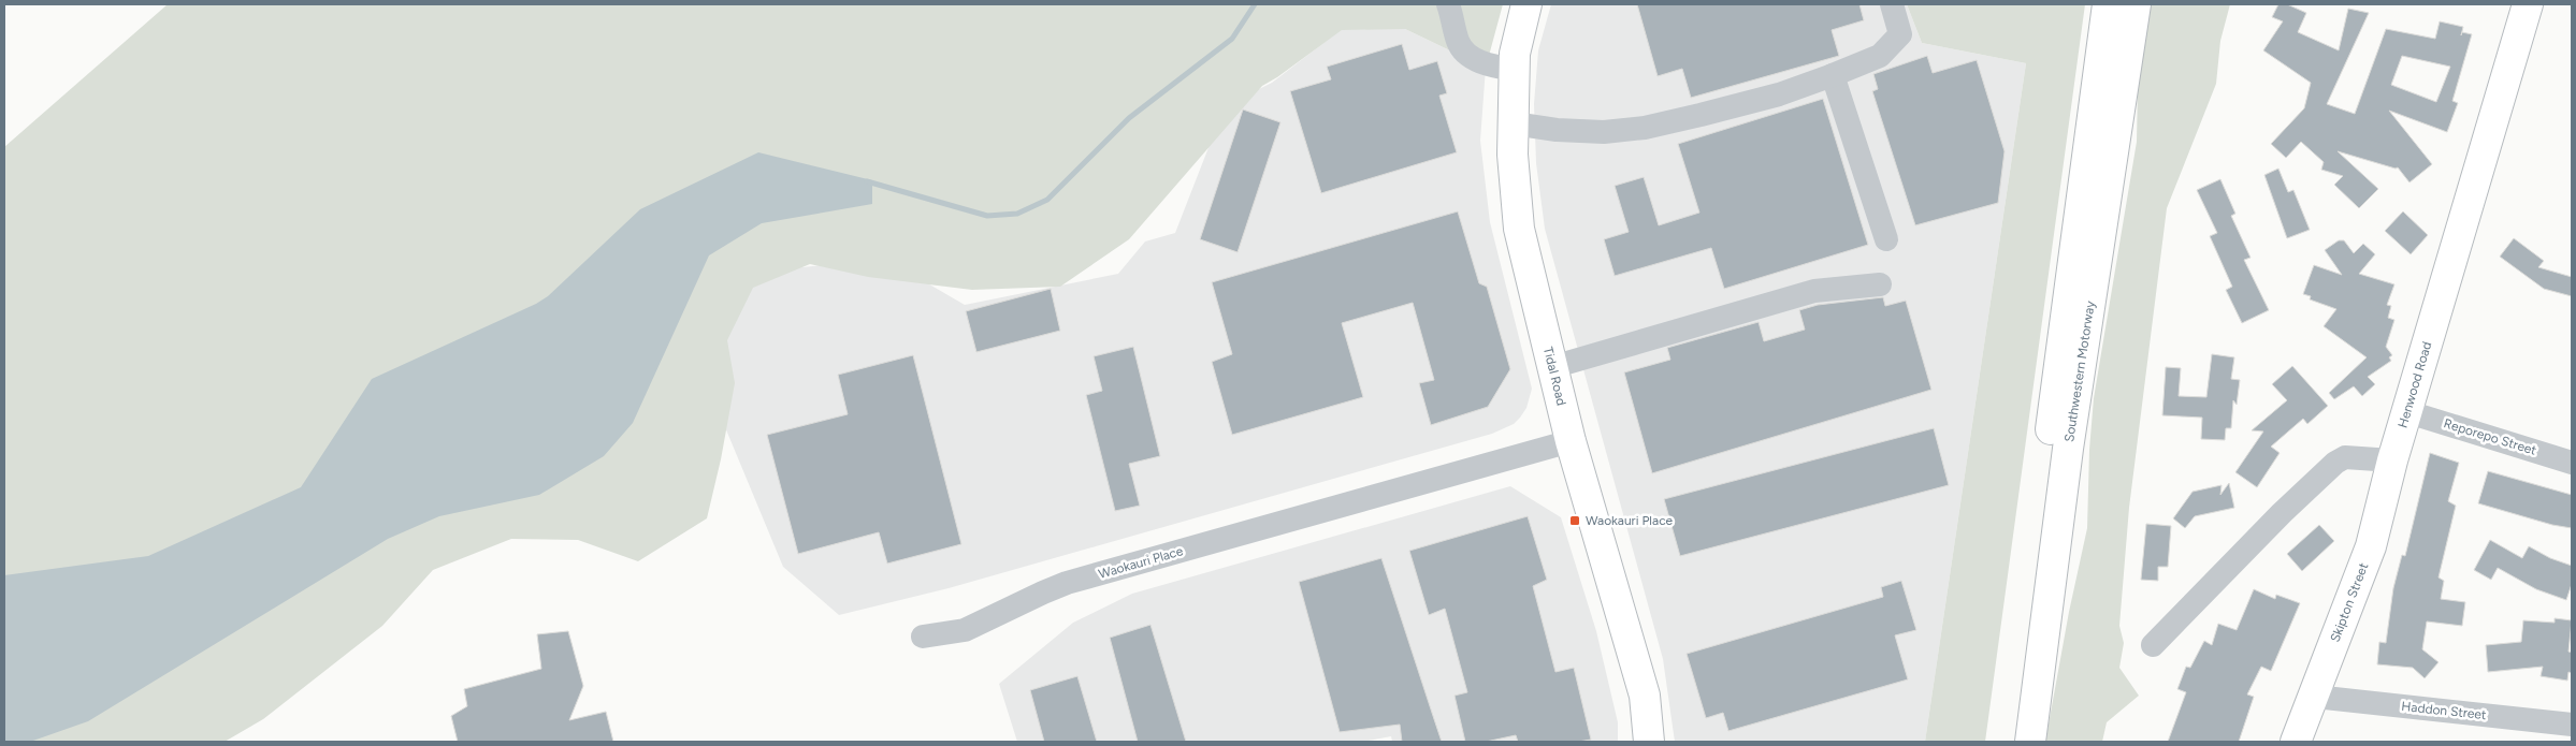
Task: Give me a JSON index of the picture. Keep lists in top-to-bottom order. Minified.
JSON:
{"streets":{"main road":["Southwestern Motorway","Tidal Road","Henwood Road","Skipton Street"],"street":["Reporepo Street","Waokauri Place","Haddon Street"]},"crossings":[["Tidal Road","Waokauri Place"],["Henwood Road","Reporepo Street"],["Henwood Road","Skipton Street"],["Skipton Street","Haddon Street"]],"places":{"transit":["Waokauri Place"]}}
